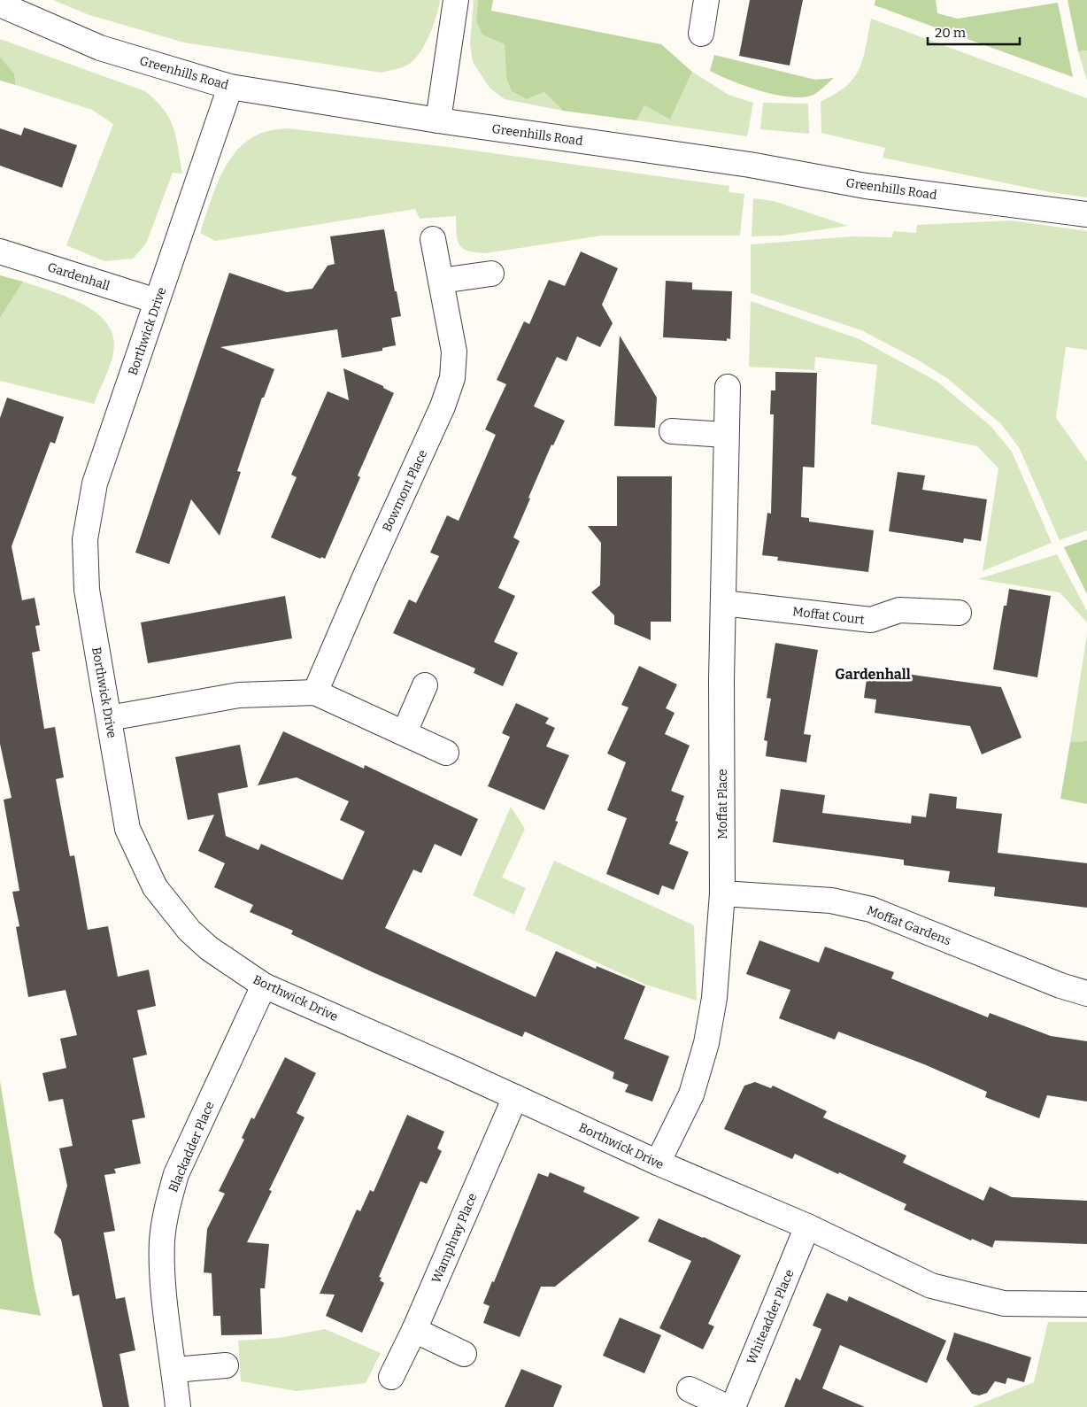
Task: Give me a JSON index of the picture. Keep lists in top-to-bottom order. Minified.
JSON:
{"streets":{"street":["Greenhills Road","Gardenhall","Borthwick Drive","Bowmont Place","Moffat Court","Moffat Place","Moffat Gardens","Blackadder Place","Wamphray Place","Whiteadder Place"]},"crossings":[["Greenhills Road","Borthwick Drive"],["Gardenhall","Borthwick Drive"],["Borthwick Drive","Moffat Place"],["Borthwick Drive","Blackadder Place"],["Borthwick Drive","Wamphray Place"],["Borthwick Drive","Whiteadder Place"],["Moffat Court","Moffat Place"],["Moffat Place","Moffat Gardens"]],"districts":["Gardenhall"],"scale_bar":"20 m"}
